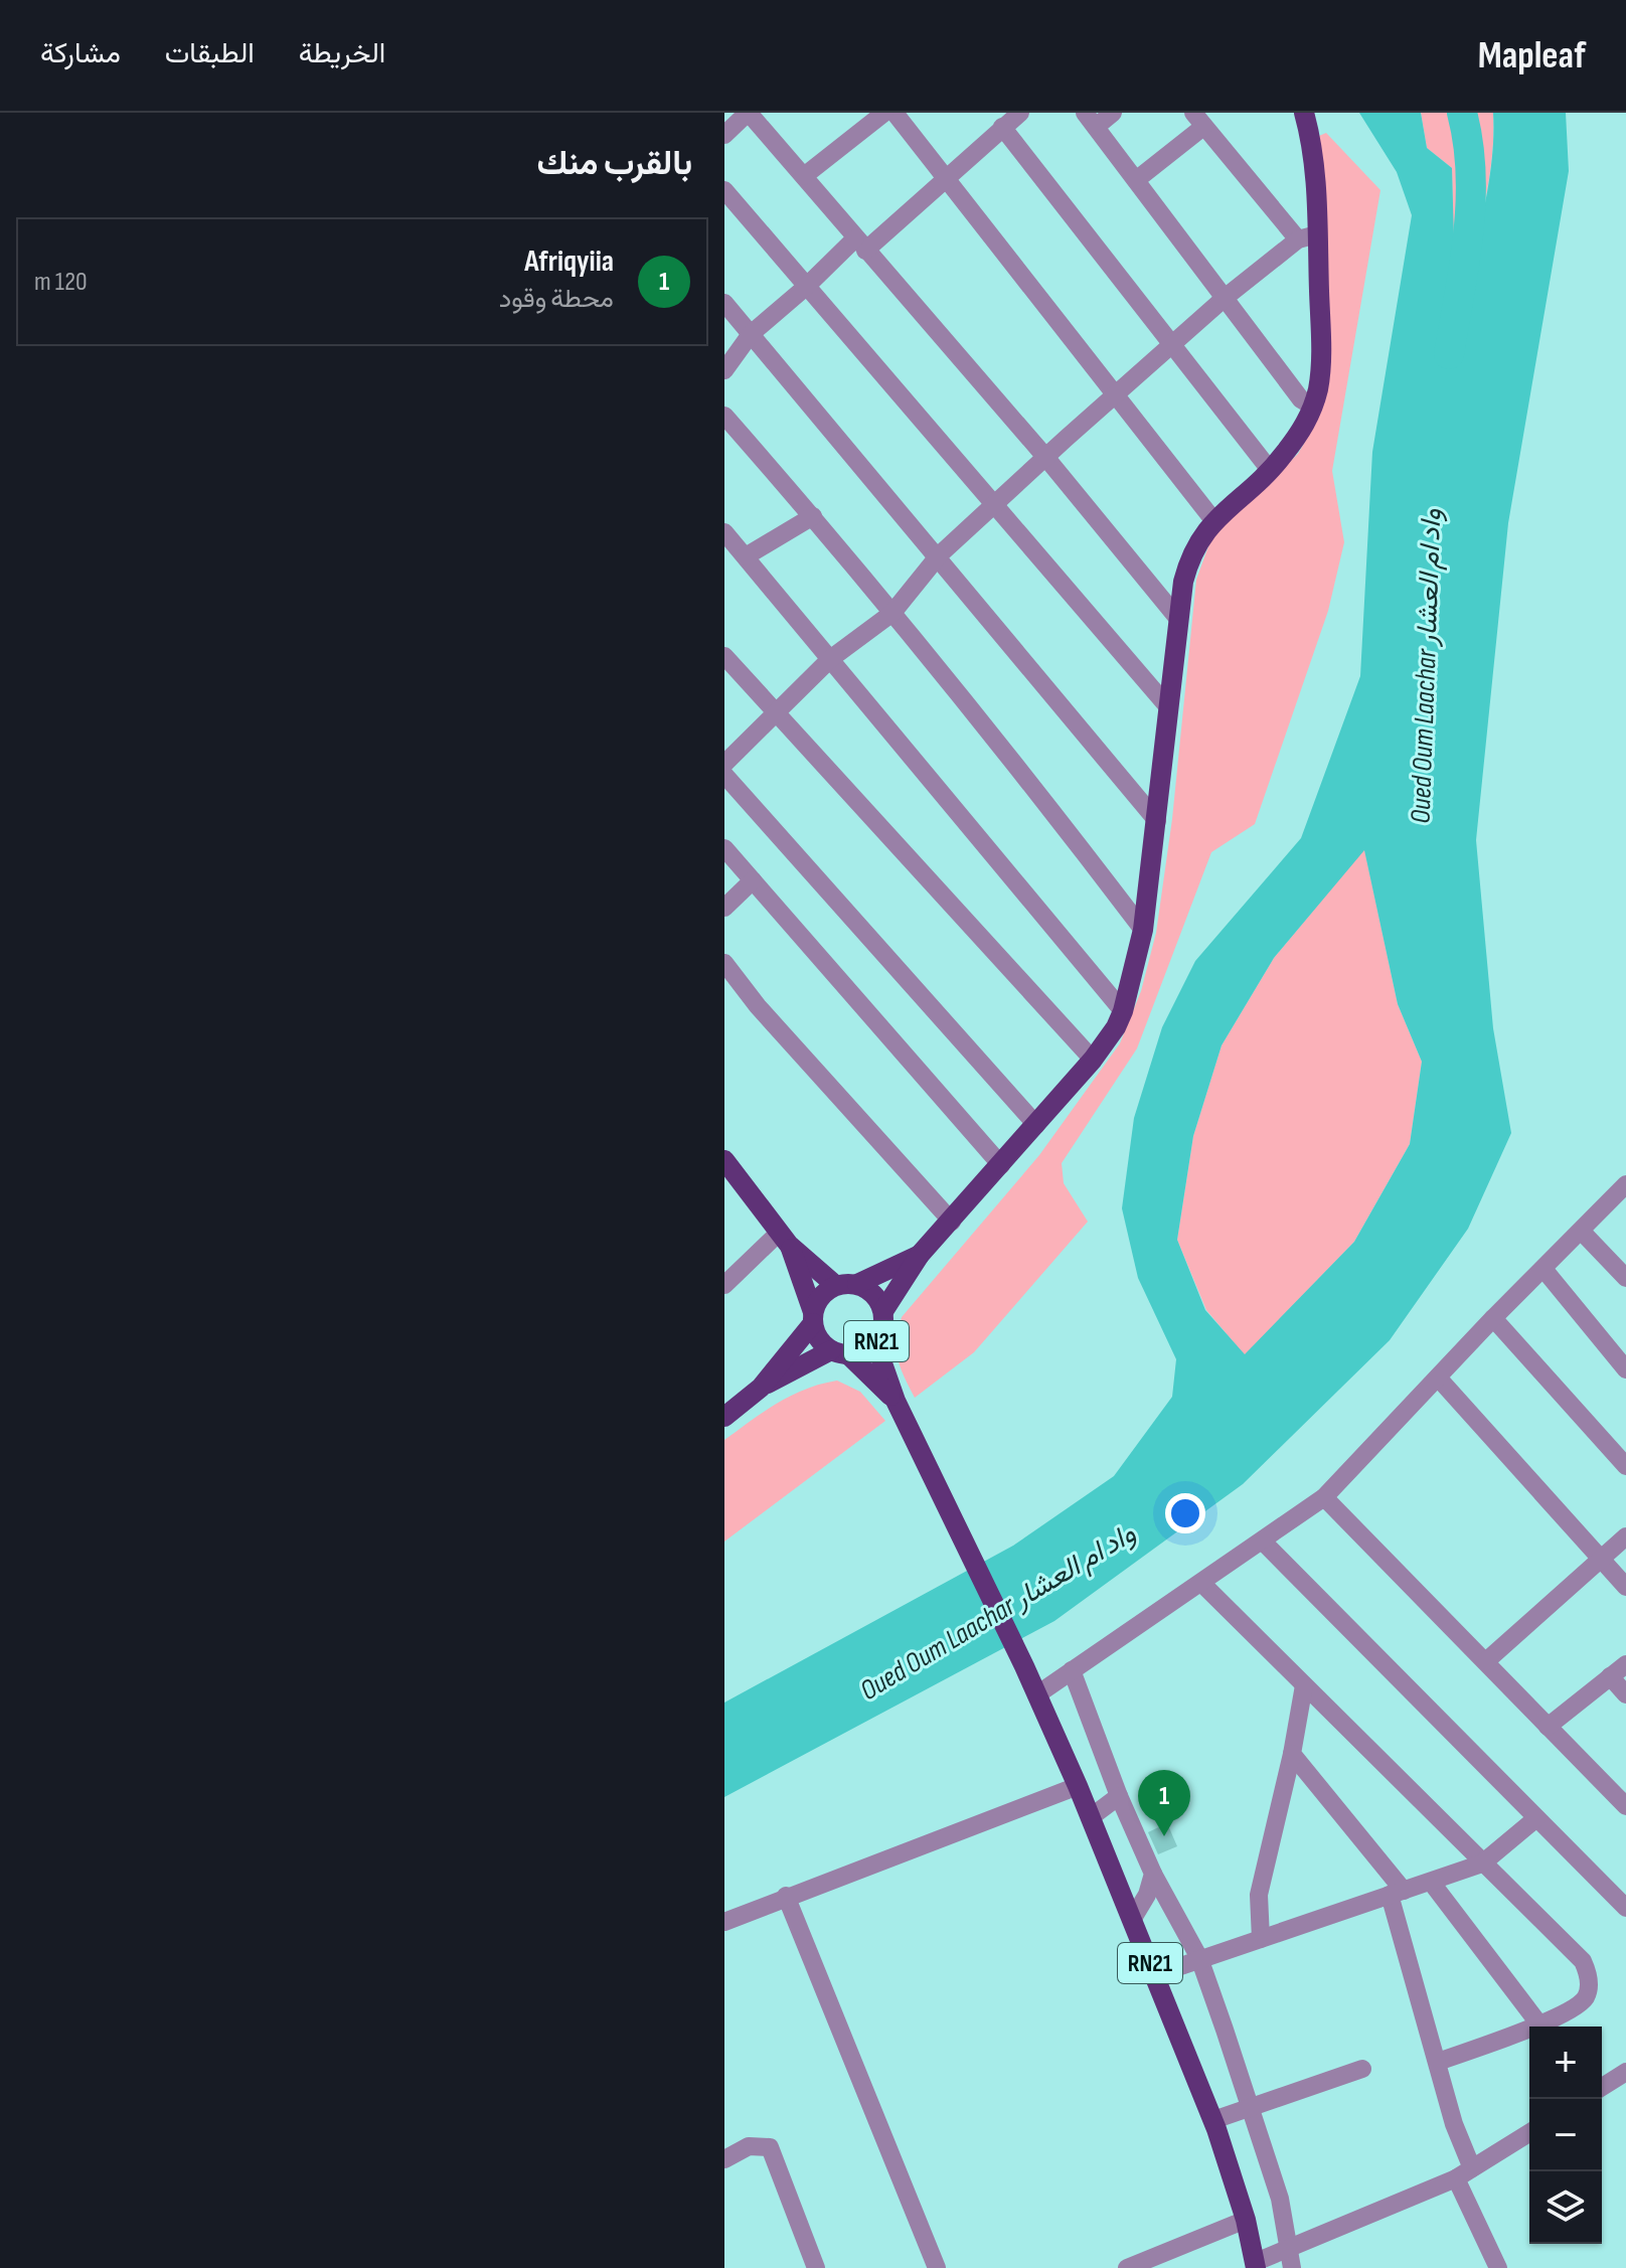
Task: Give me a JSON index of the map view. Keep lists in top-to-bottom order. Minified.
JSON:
{"streets":{"main road":["RN21"]},"water":["Oued Oum Laachar واد ام العشار"],"page":{"header":"Mapleaf","nav":["الخريطة","الطبقات","مشاركة"],"heading":"بالقرب منك","list":[{"mark":"1","name":"Afriqyiia","note":"محطة وقود","value":"120 m"}],"pins":"1","map_buttons":["+","−"]}}
